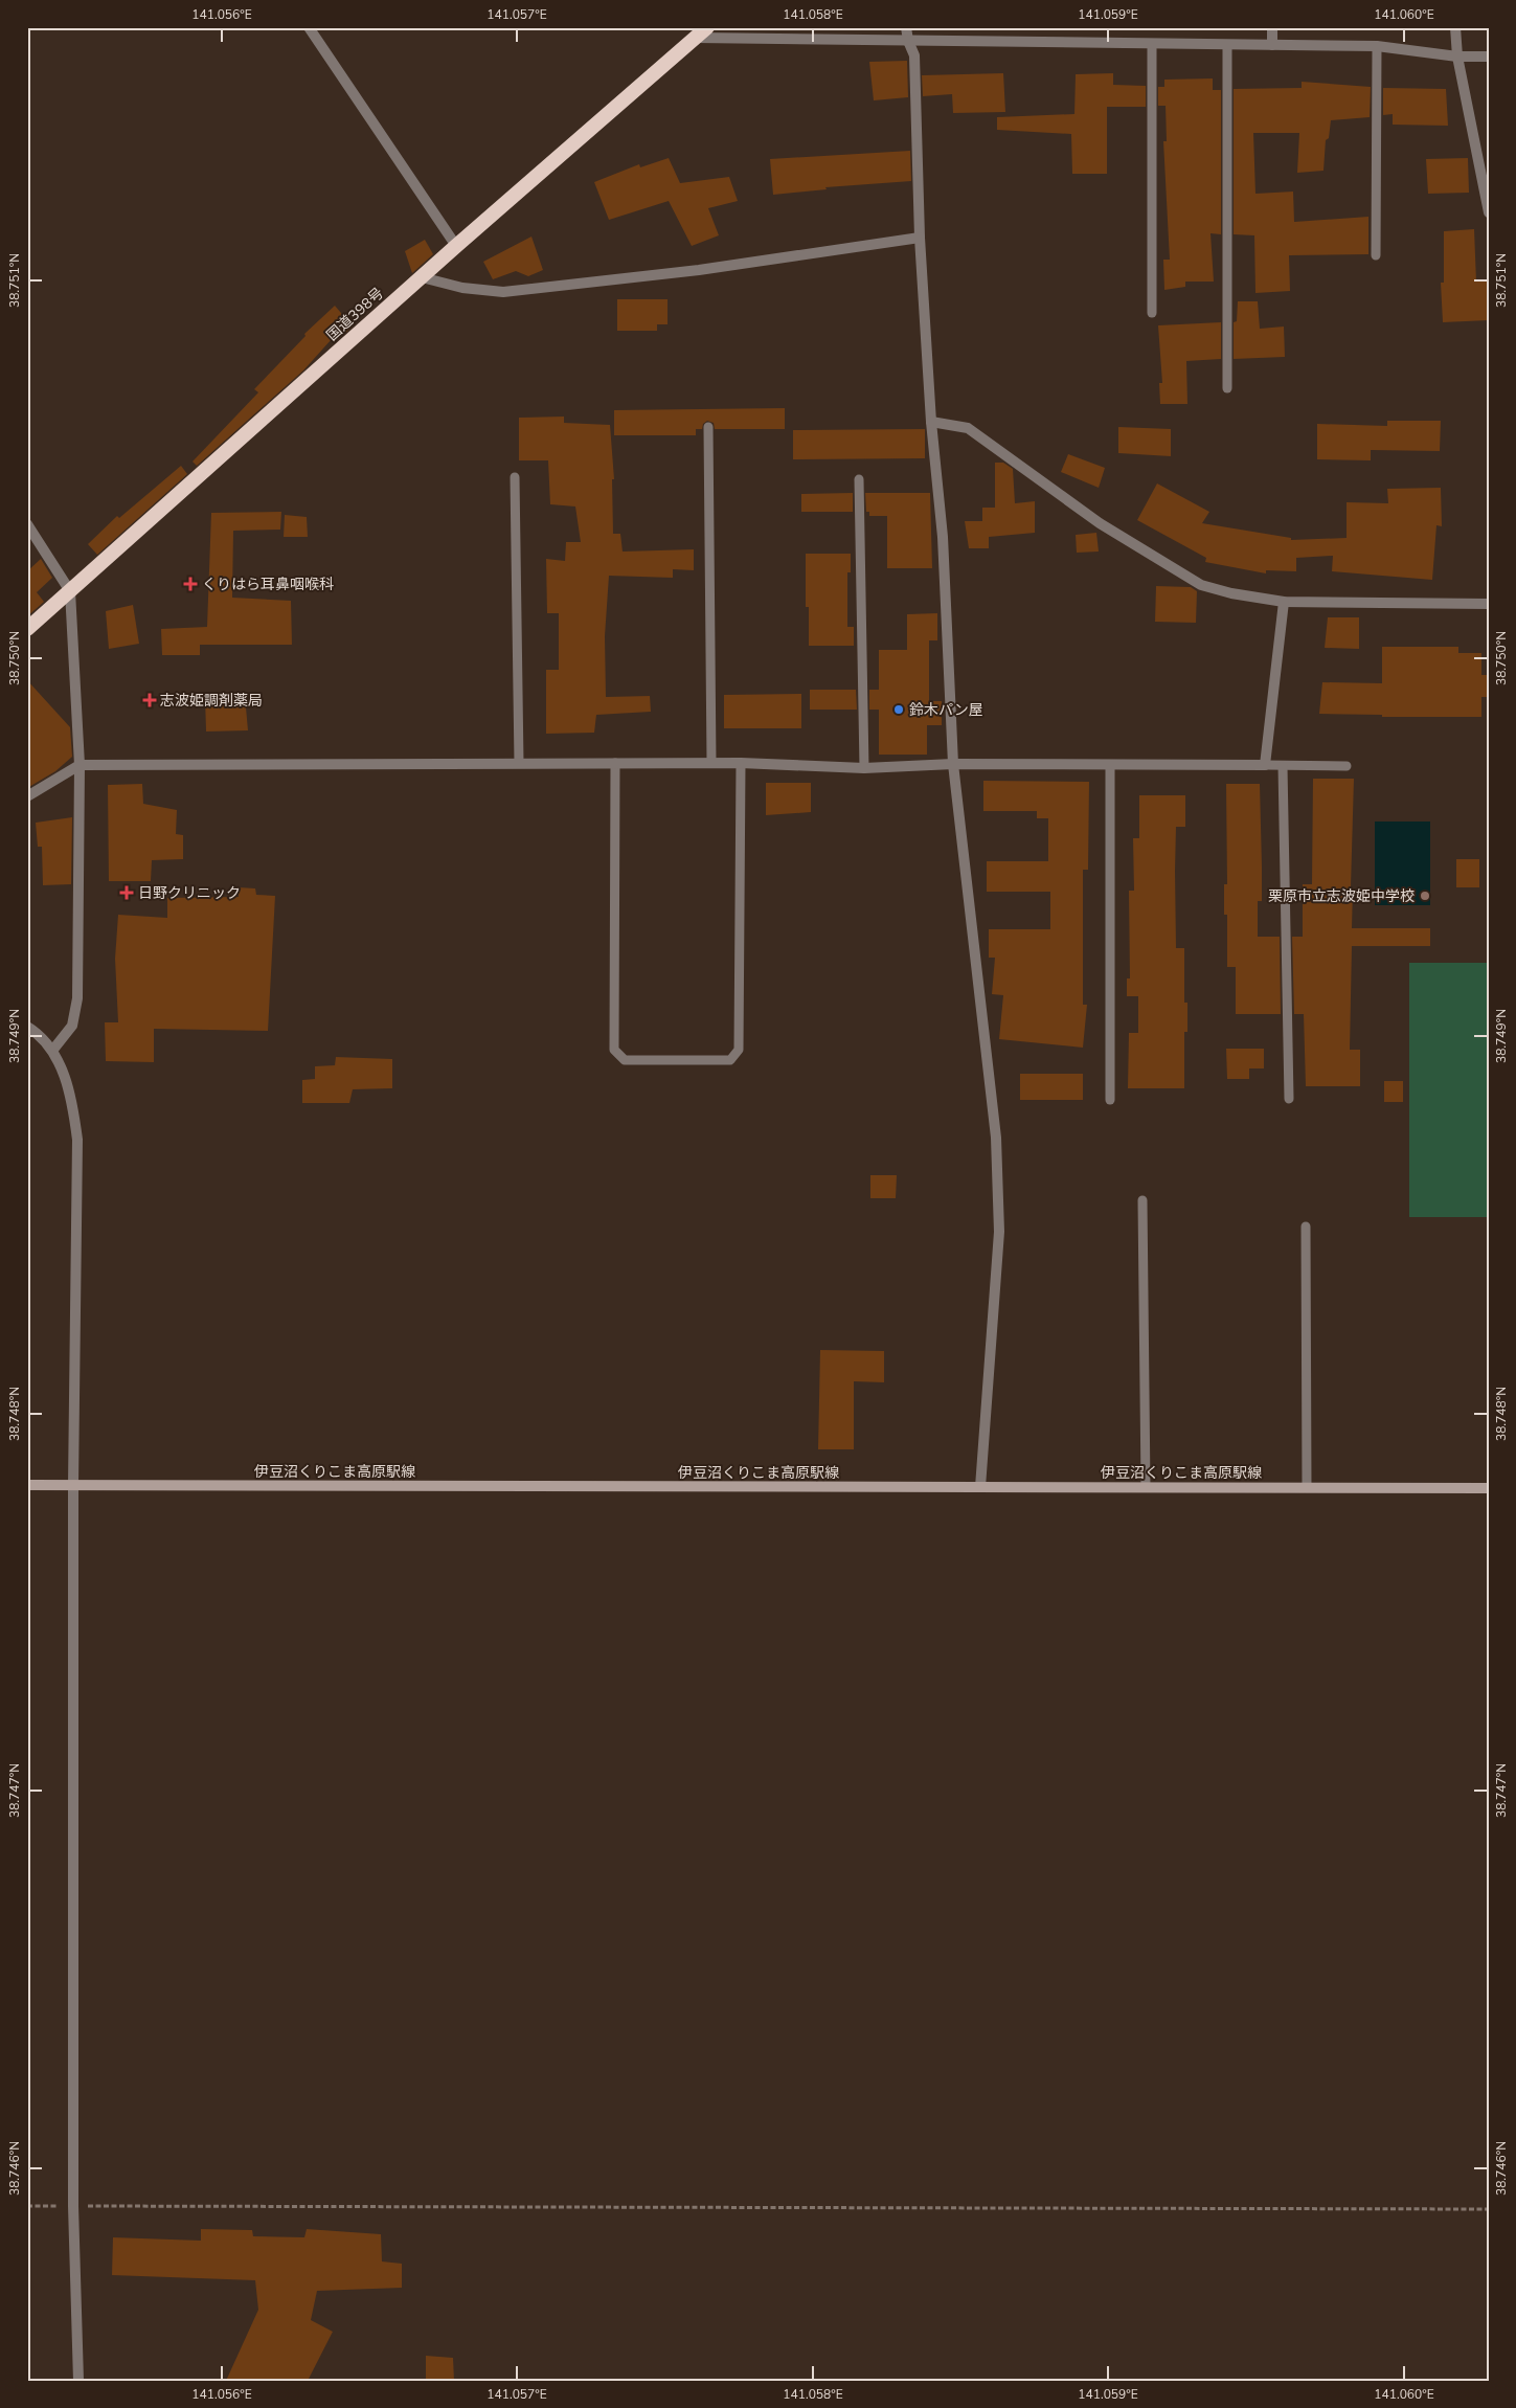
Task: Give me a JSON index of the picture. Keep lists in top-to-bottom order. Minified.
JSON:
{"streets":{"highway":["国道398号"],"main road":["伊豆沼くりこま高原駅線"]},"places":{"health":["くりはら耳鼻咽喉科","志波姫調剤薬局","日野クリニック"],"other":["鈴木パン屋","栗原市立志波姫中学校"]},"coordinates":["141.056°E","141.057°E","141.058°E","141.059°E","141.060°E","38.751°N","38.750°N","38.749°N","38.748°N","38.747°N","38.746°N"]}
